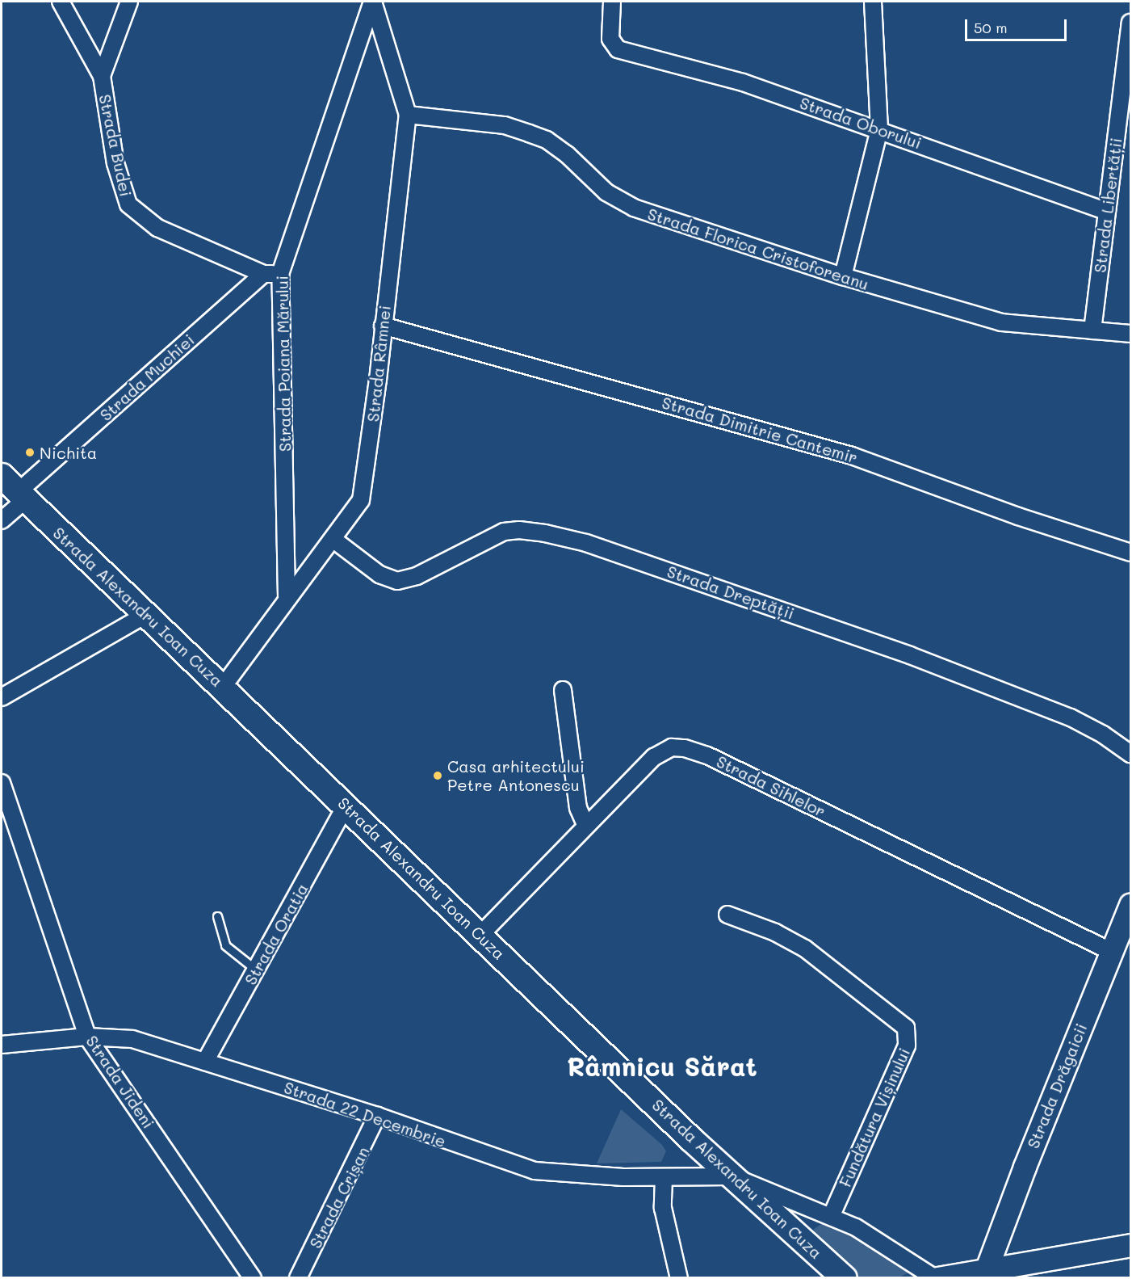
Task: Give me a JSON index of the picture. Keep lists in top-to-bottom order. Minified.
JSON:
{"streets":{"main road":["Strada Alexandru Ioan Cuza"],"street":["Strada Oborului","Strada Budei","Strada Libertății","Strada Florica Cristoforeanu","Strada Poiana Mărului","Strada Râmnei","Strada Muchiei","Strada Dimitrie Cantemir","Strada Dreptății","Strada Sihlelor","Strada Oratia","Strada Jideni","Strada Drăgaicii","Strada 22 Decembrie","Fundătura Vișinului","Strada Crișan"]},"crossings":[["Strada Oborului","Strada Libertății"],["Strada Budei","Strada Muchiei"],["Strada Libertății","Strada Florica Cristoforeanu"],["Strada Florica Cristoforeanu","Strada Râmnei"],["Strada Poiana Mărului","Strada Râmnei"],["Strada Râmnei","Strada Dimitrie Cantemir"],["Strada Râmnei","Strada Dreptății"],["Strada Râmnei","Strada Alexandru Ioan Cuza"],["Strada Muchiei","Strada Alexandru Ioan Cuza"],["Strada Alexandru Ioan Cuza","Strada Sihlelor"],["Strada Alexandru Ioan Cuza","Strada Oratia"],["Strada Alexandru Ioan Cuza","Strada 22 Decembrie"],["Strada Sihlelor","Strada Drăgaicii"],["Strada Oratia","Strada 22 Decembrie"],["Strada Jideni","Strada 22 Decembrie"],["Strada 22 Decembrie","Strada Crișan"]],"districts":["Râmnicu Sărat"],"places":["Nichita","Casa arhitectului Petre Antonescu"],"scale_bar":"50 m"}
